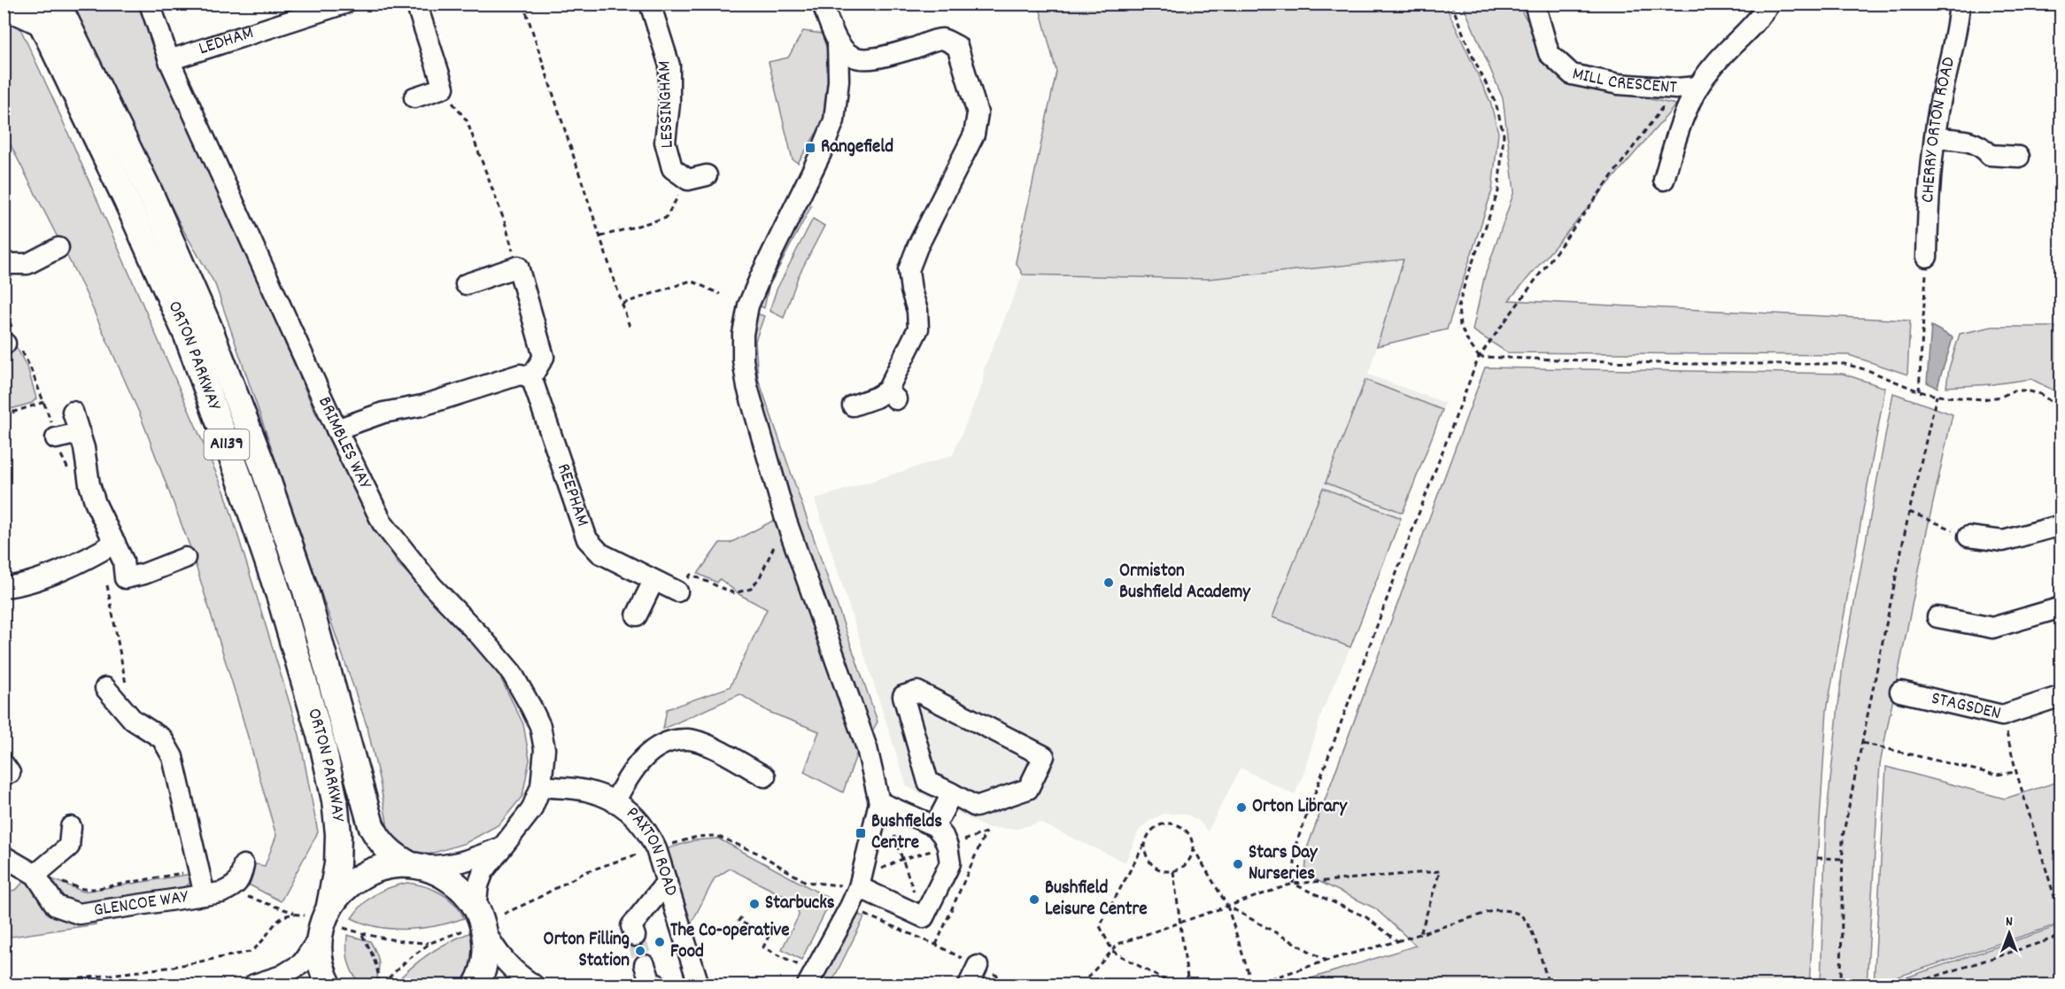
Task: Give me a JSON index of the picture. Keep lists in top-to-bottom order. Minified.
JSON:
{"streets":{"main road":["ORTON PARKWAY","A1139"],"street":["LEDHAM","MILL CRESCENT","LESSINGHAM","CHERRY ORTON ROAD","BRIMBLES WAY","REEPHAM","STAGSDEN","PAXTON ROAD","GLENCOE WAY"]},"crossings":[["LEDHAM","BRIMBLES WAY"],["ORTON PARKWAY","BRIMBLES WAY"],["BRIMBLES WAY","PAXTON ROAD"]],"places":{"transit":["Rangefield","Bushfields Centre"],"other":["Ormiston Bushfield Academy","Orton Library","Stars Day Nurseries","Bushfield Leisure Centre","Starbucks","The Co-operative Food","Orton Filling Station"]},"north":"top"}
